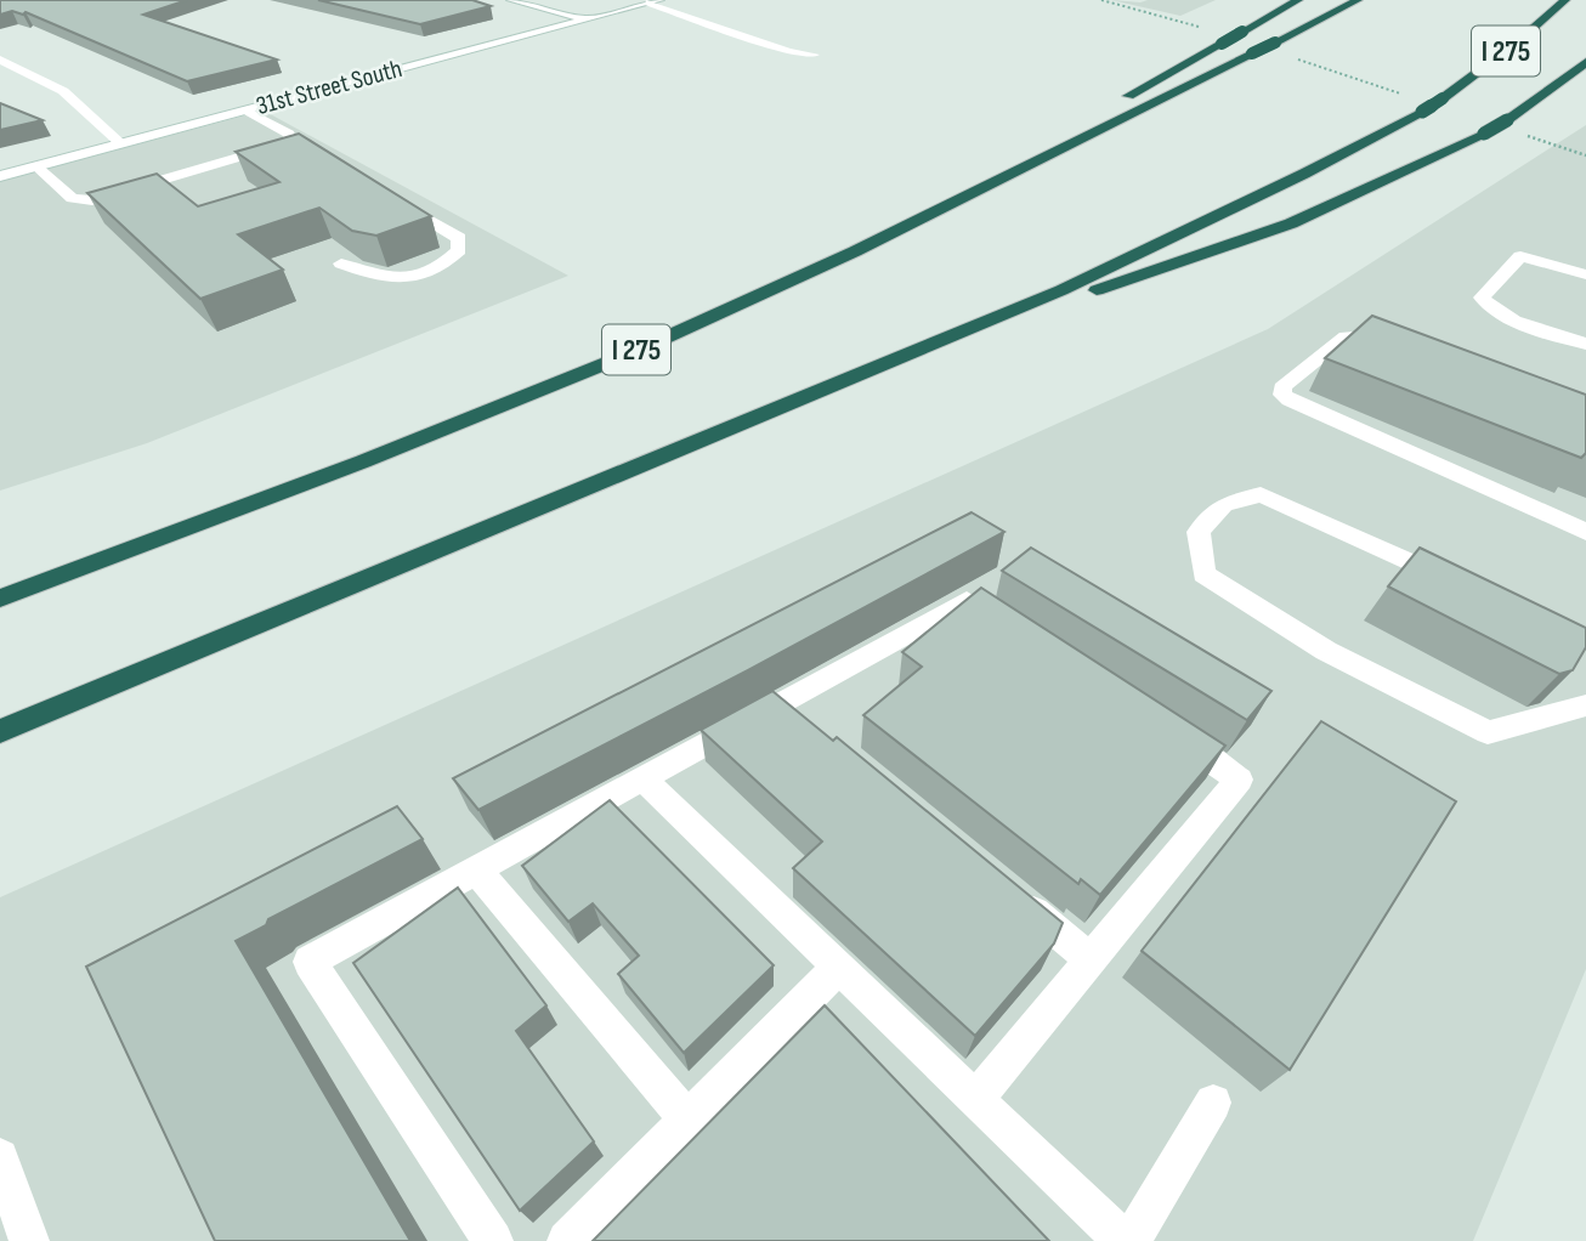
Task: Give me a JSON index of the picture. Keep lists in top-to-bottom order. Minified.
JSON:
{"streets":{"highway":["I 275"],"street":["31st Street South"]}}
